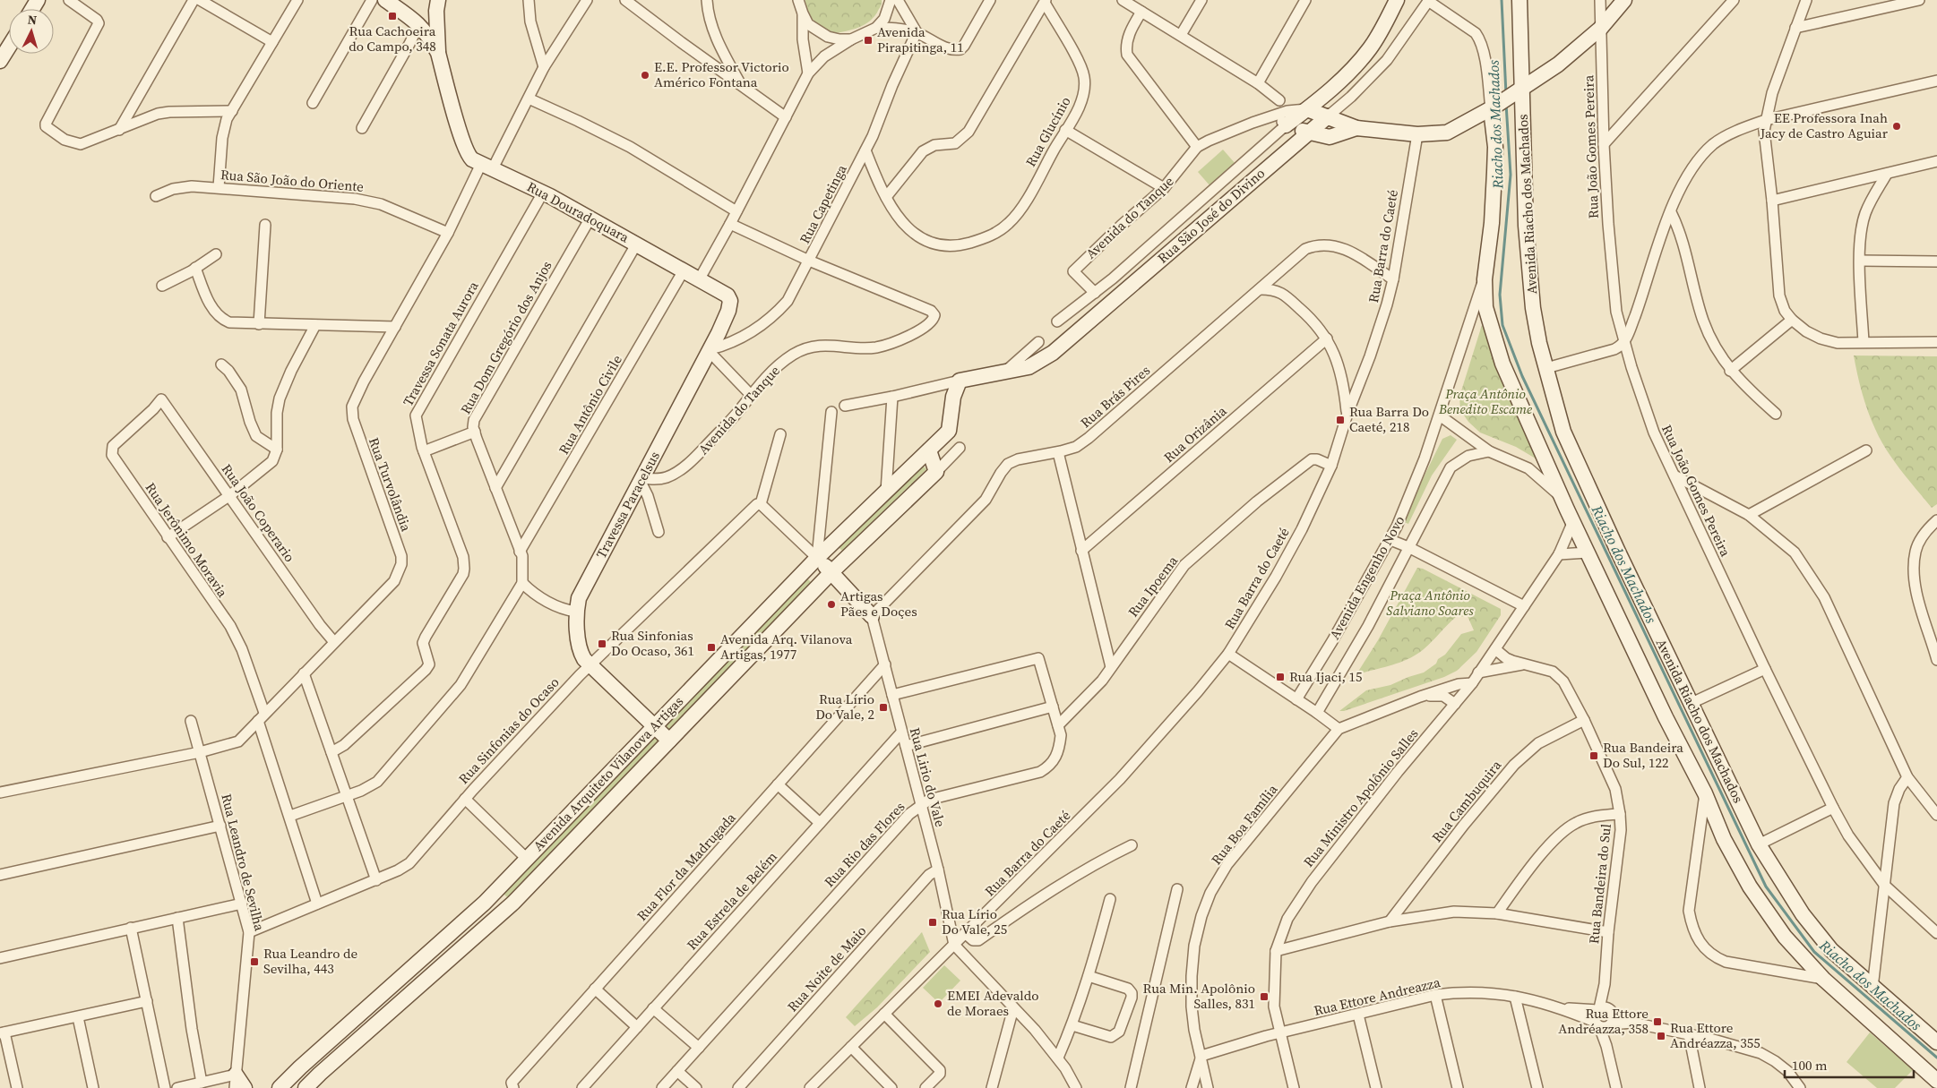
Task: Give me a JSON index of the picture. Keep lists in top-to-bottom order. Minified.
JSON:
{"streets":{"main road":["Avenida Riacho dos Machados","Rua Douradoquara","Rua São José do Divino","Travessa Paracelsus","Avenida Engenho Novo","Avenida Arquiteto Vilanova Artigas"],"street":["Rua Glucínio","Rua João Gomes Pereira","Rua São João do Oriente","Rua Capetinga","Avenida do Tanque","Rua Barra do Caeté","Rua Dom Gregório dos Anjos","Travessa Sonata Aurora","Rua Brás Pires","Rua Antônio Civile","Rua Orizânia","Rua Turvolândia","Rua João Coperario","Rua Jerônimo Moravia","Rua Ipoema","Rua Sinfonias do Ocaso","Rua Lirio do Vale","Rua Ministro Apolônio Salles","Rua Cambuquira","Rua Boa Família","Rua Rio das Flores","Rua Leandro de Sevilha","Rua Flor da Madrugada","Rua Bandeira do Sul","Rua Estrela de Belém","Rua Noite de Maio","Rua Ettore Andreazza"]},"crossings":[["Rua São João do Oriente","Rua Turvolândia"],["Rua Capetinga","Rua Douradoquara"],["Rua Capetinga","Avenida do Tanque"],["Rua Capetinga","Travessa Paracelsus"],["Avenida Riacho dos Machados","Avenida Engenho Novo"],["Avenida Riacho dos Machados","Rua Ministro Apolônio Salles"],["Rua Douradoquara","Rua Dom Gregório dos Anjos"],["Rua Douradoquara","Travessa Sonata Aurora"],["Rua Douradoquara","Rua Antônio Civile"],["Rua Douradoquara","Rua Turvolândia"],["Rua Douradoquara","Travessa Paracelsus"],["Rua São José do Divino","Avenida do Tanque"],["Rua São José do Divino","Avenida Arquiteto Vilanova Artigas"],["Avenida do Tanque","Travessa Paracelsus"],["Rua Barra do Caeté","Rua Brás Pires"],["Rua Barra do Caeté","Rua Ipoema"],["Rua Barra do Caeté","Rua Lirio do Vale"],["Rua Dom Gregório dos Anjos","Rua Antônio Civile"],["Rua Brás Pires","Rua Lirio do Vale"],["Rua Turvolândia","Rua João Coperario"],["Rua Turvolândia","Rua Jerônimo Moravia"],["Rua Turvolândia","Rua Leandro de Sevilha"],["Travessa Paracelsus","Rua Sinfonias do Ocaso"],["Travessa Paracelsus","Avenida Arquiteto Vilanova Artigas"],["Rua João Coperario","Rua Jerônimo Moravia"],["Rua Jerônimo Moravia","Rua Sinfonias do Ocaso"],["Avenida Engenho Novo","Rua Ministro Apolônio Salles"],["Rua Ipoema","Rua Rio das Flores"],["Rua Sinfonias do Ocaso","Rua Leandro de Sevilha"],["Rua Lirio do Vale","Rua Rio das Flores"],["Rua Lirio do Vale","Rua Flor da Madrugada"],["Rua Lirio do Vale","Rua Estrela de Belém"],["Rua Lirio do Vale","Rua Noite de Maio"],["Rua Ministro Apolônio Salles","Rua Boa Família"],["Rua Ministro Apolônio Salles","Rua Bandeira do Sul"],["Rua Ministro Apolônio Salles","Rua Ettore Andreazza"],["Rua Cambuquira","Rua Bandeira do Sul"],["Rua Boa Família","Rua Ettore Andreazza"],["Rua Bandeira do Sul","Rua Ettore Andreazza"]],"water":["Riacho dos Machados"],"parks":["Praça Antônio Benedito Escame","Praça Antônio Salviano Soares"],"places":{"transit":["Rua Cachoeira do Campo, 348","Avenida Pirapitinga, 11","Rua Barra Do Caeté, 218","Rua Sinfonias Do Ocaso, 361","Avenida Arq. Vilanova Artigas, 1977","Rua Ijaci, 15","Rua Lírio Do Vale, 2","Rua Bandeira Do Sul, 122","Rua Lírio Do Vale, 25","Rua Leandro de Sevilha, 443","Rua Min. Apolônio Salles, 831","Rua Ettore Andréazza, 358","Rua Ettore Andréazza, 355"],"other":["E.E. Professor Victorio Américo Fontana","EE Professora Inah Jacy de Castro Aguiar","Artigas Pães e Doçes","EMEI Adevaldo de Moraes"]},"scale_bar":"100 m","north":"top"}
